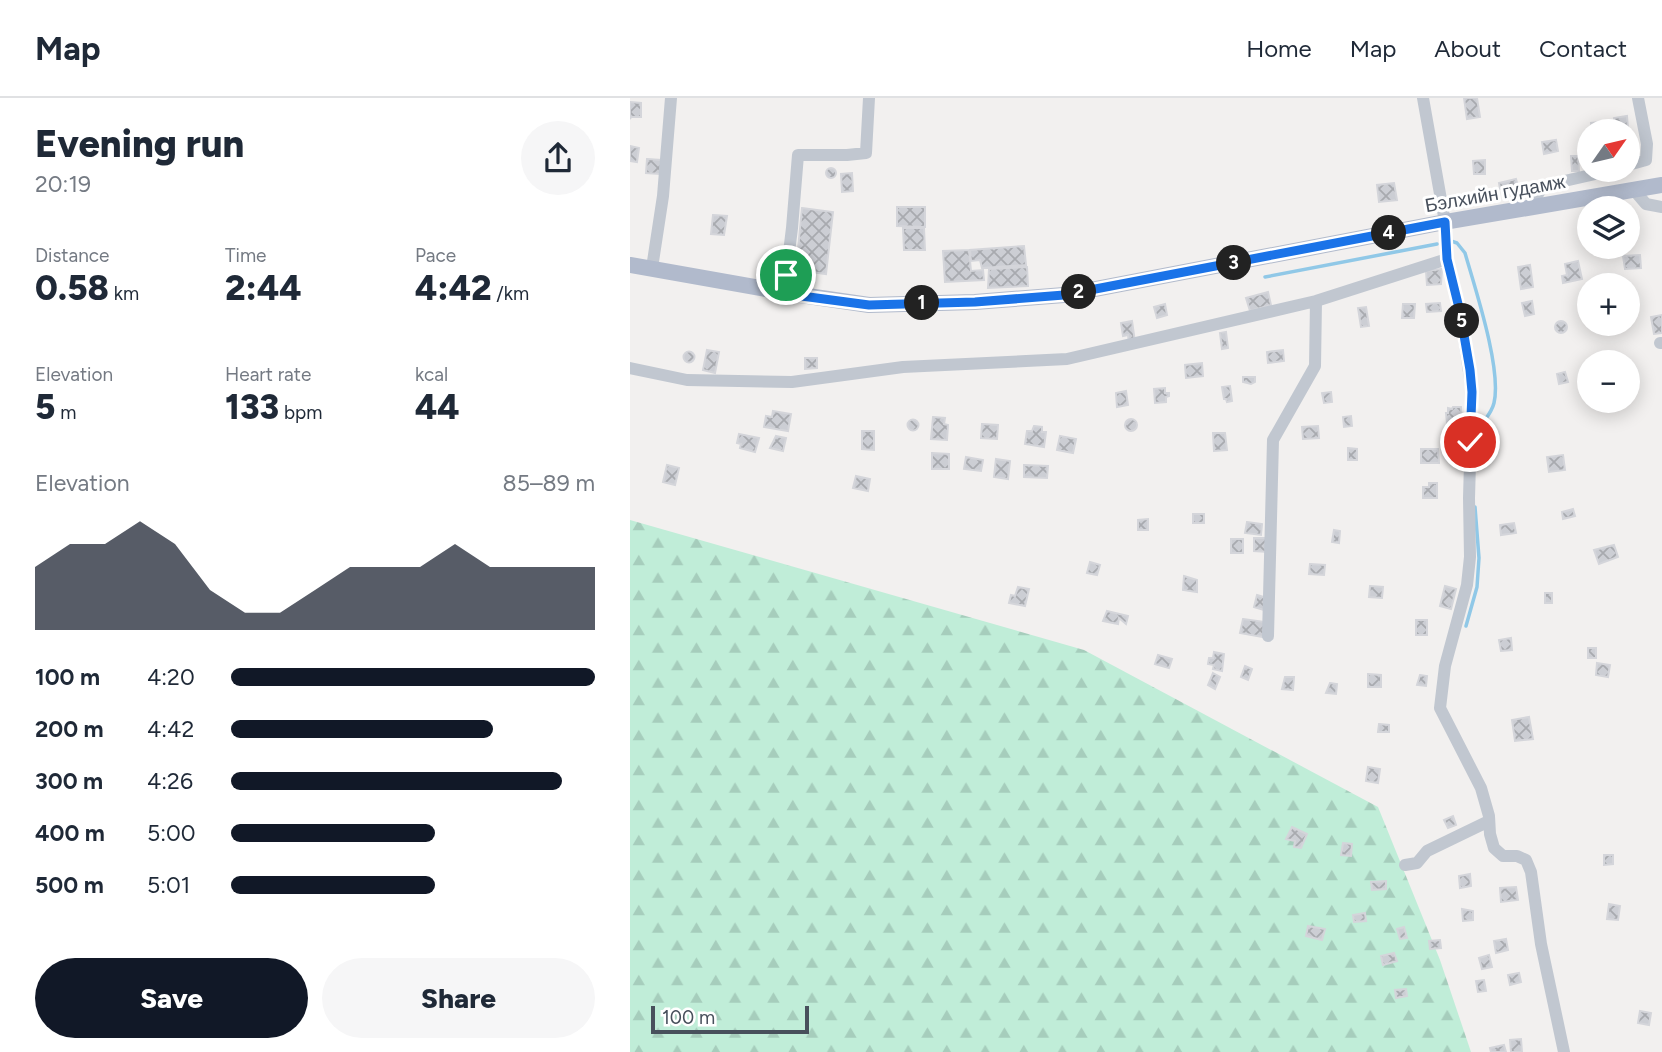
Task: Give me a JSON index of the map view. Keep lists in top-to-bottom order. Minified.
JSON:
{"streets":{"main road":["Бэлхийн гудамж"]},"scale_bar":"100 m","north":"top right","page":{"header":"Map","nav":["Home","Map","About","Contact"],"heading":["Evening run","20:19"],"map_buttons":["+","−"],"pins":["4","3","2","1","5"],"stats":[["Distance","0.58 km"],["Time","2:44"],["Pace","4:42 /km"],["Elevation","5 m"],["Heart rate","133 bpm"],["kcal","44"]],"chart":["Elevation","85–89 m"],"list":[{"name":"100 m","note":"4:20"},{"name":"200 m","note":"4:42"},{"name":"300 m","note":"4:26"},{"name":"400 m","note":"5:00"},{"name":"500 m","note":"5:01"}],"buttons":["Save","Share"],"scale":"100 m"}}
